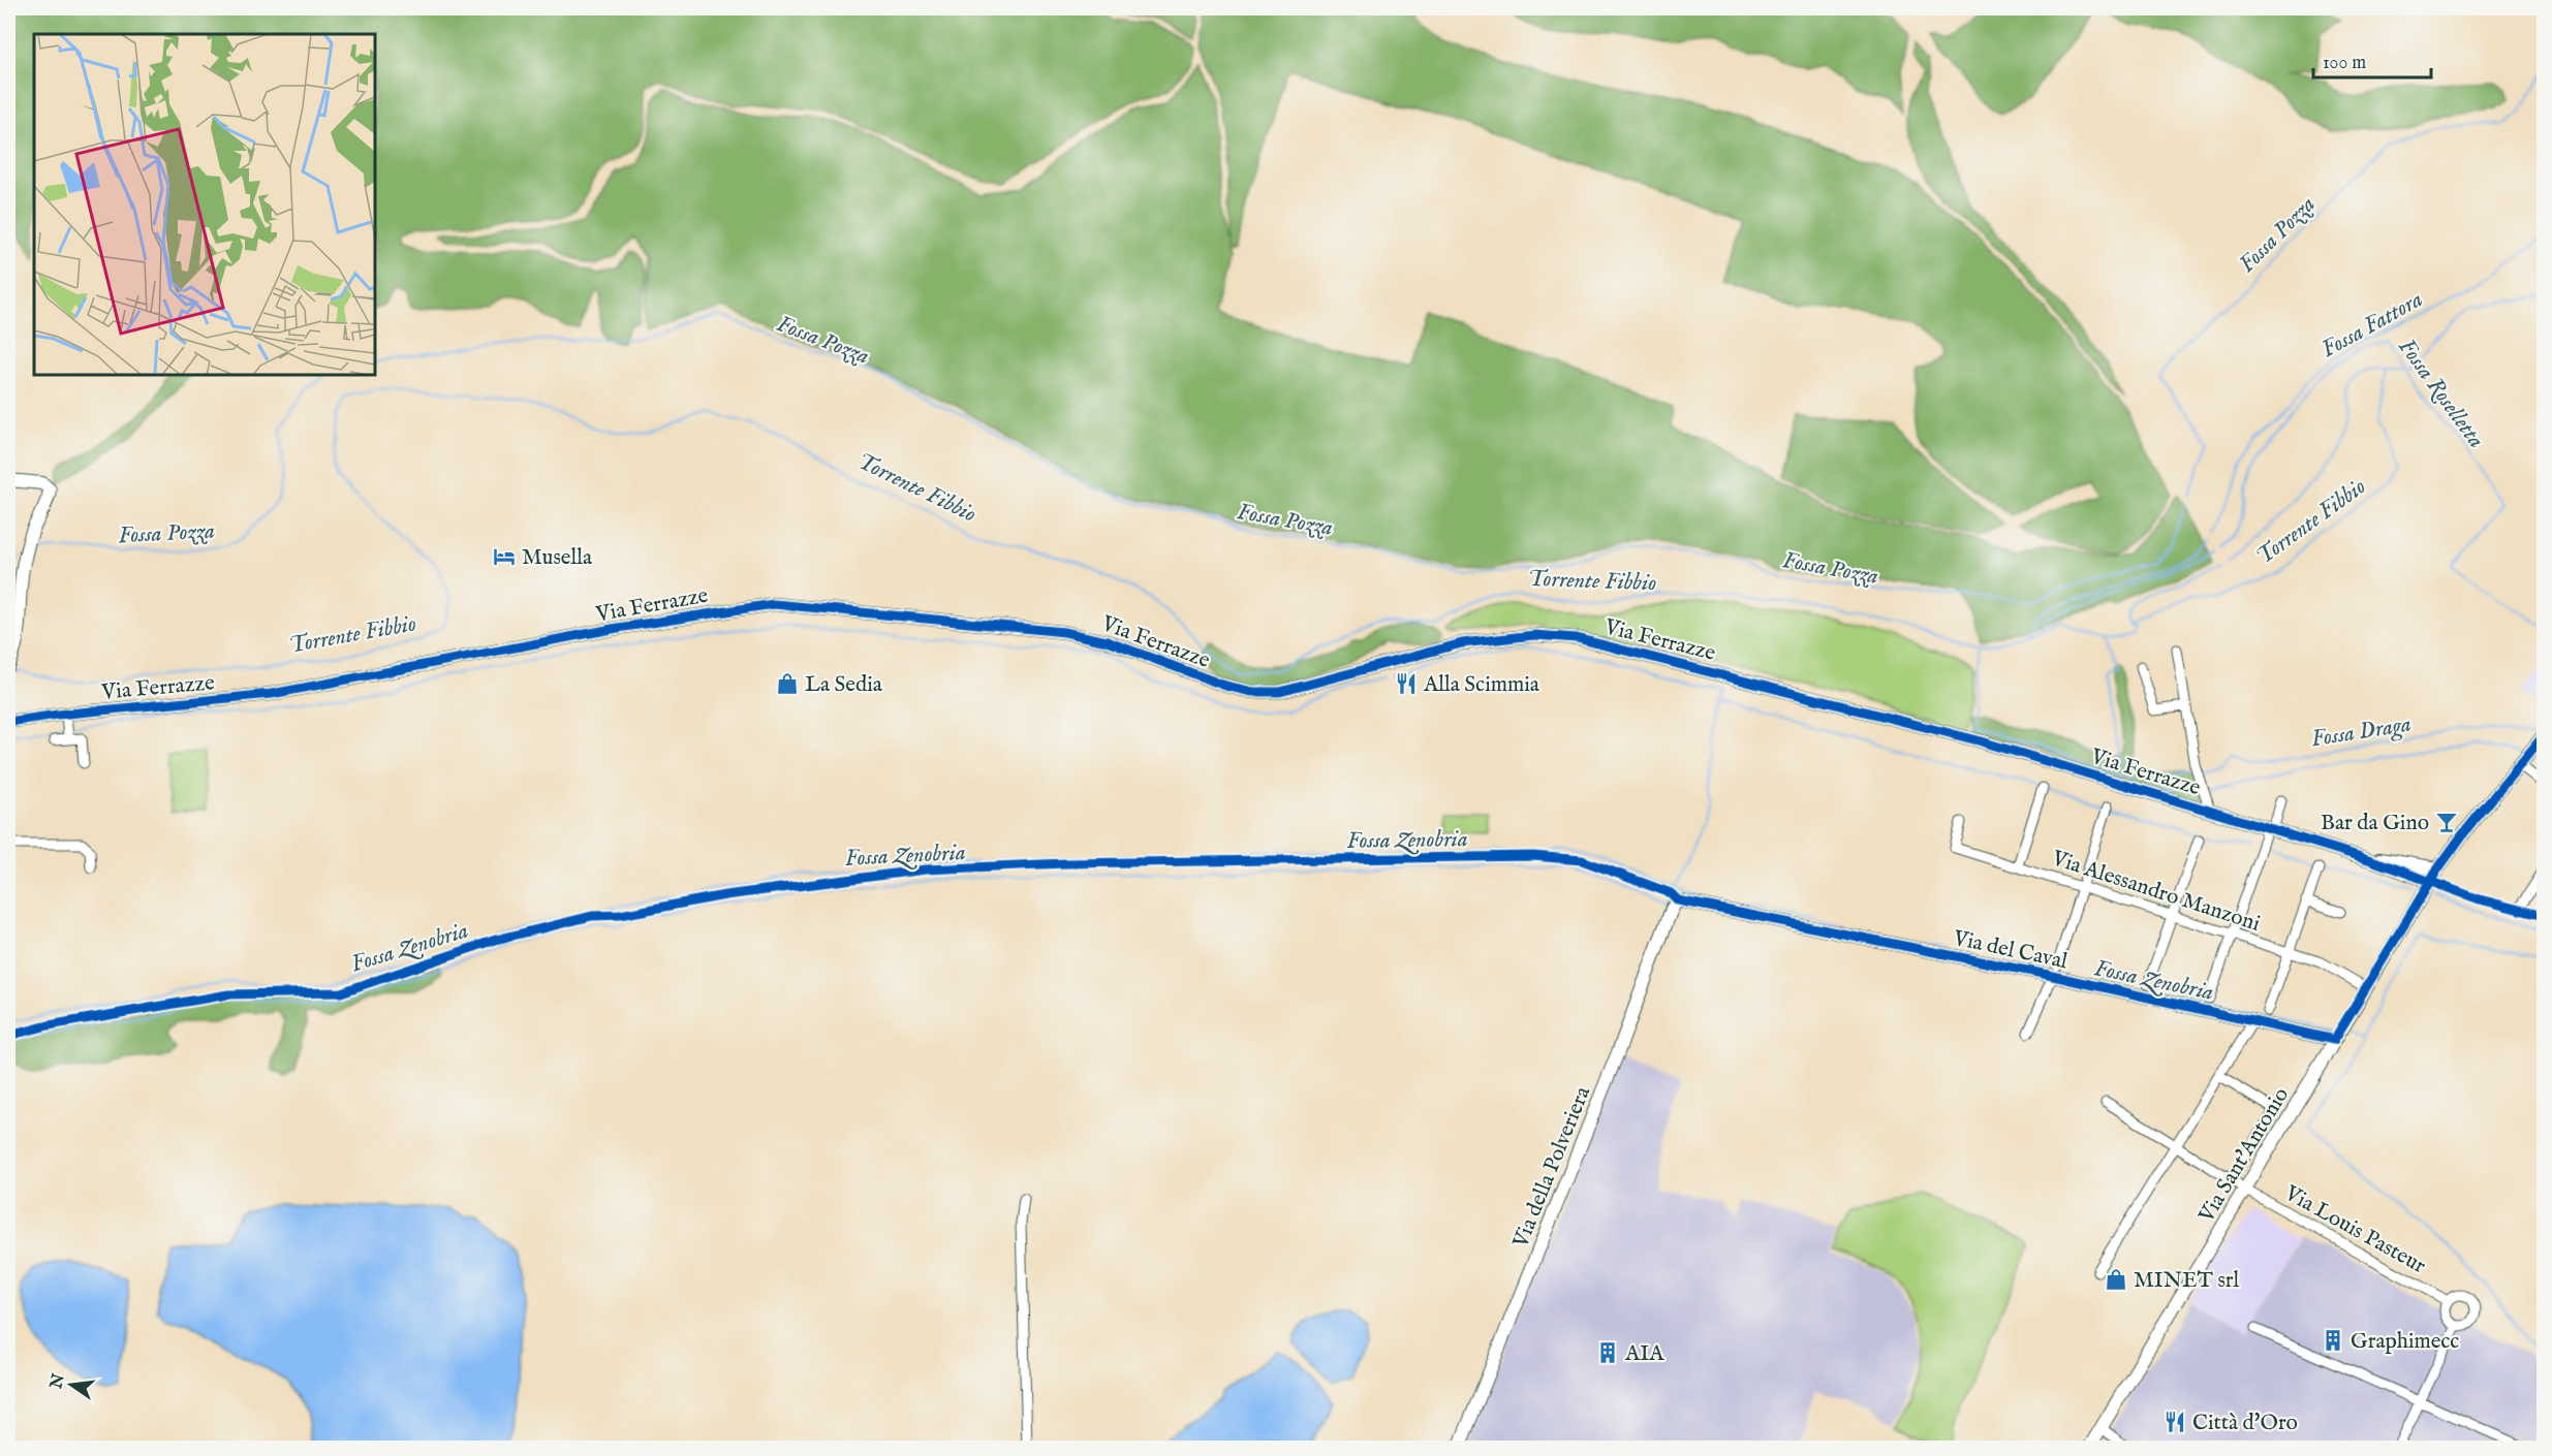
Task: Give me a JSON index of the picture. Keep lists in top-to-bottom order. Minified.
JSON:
{"streets":{"street":["Via Ferrazze","Via Alessandro Manzoni","Via del Caval","Via Sant'Antonio","Via della Polveriera","Via Louis Pasteur"]},"crossings":[["Via Alessandro Manzoni","Via Sant'Antonio"],["Via del Caval","Via Sant'Antonio"],["Via del Caval","Via della Polveriera"],["Via Sant'Antonio","Via Louis Pasteur"]],"water":["Fossa Pozza","Fossa Fattora","Fossa Roselletta","Torrente Fibbio","Fossa Draga","Fossa Zenobria"],"places":{"hotel":["Musella"],"shop":["La Sedia","MINET srl"],"restaurant":["Alla Scimmia","Città d'Oro"],"bar":["Bar da Gino"],"building":["Graphimecc","AIA"]},"scale_bar":"100 m","north":"left"}
